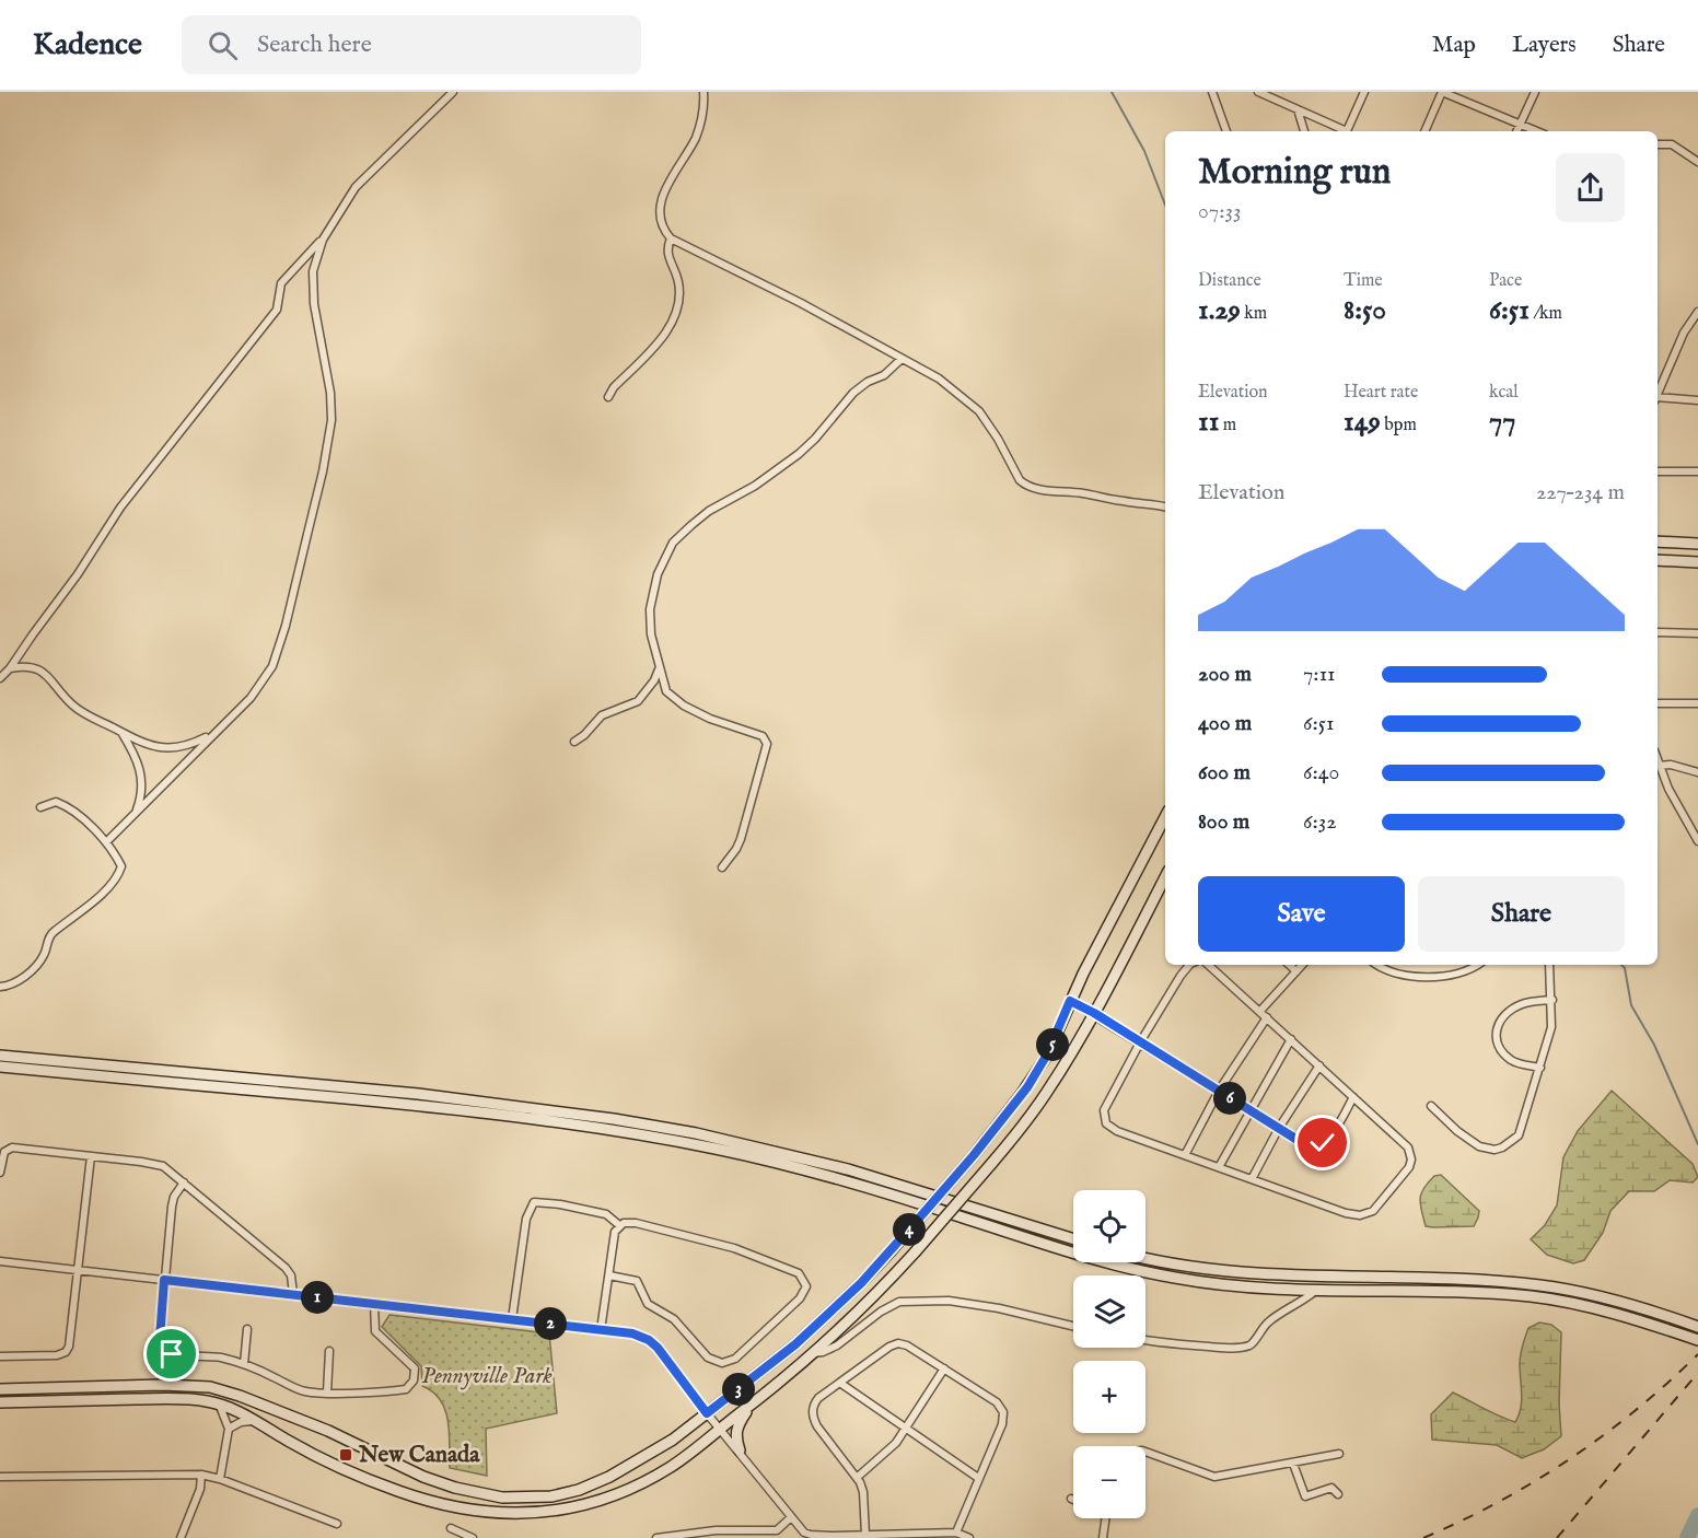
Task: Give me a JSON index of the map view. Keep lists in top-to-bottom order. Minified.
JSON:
{"parks":["Pennyville Park"],"places":{"transit":["New Canada"]},"page":{"header":"Kadence","search":"Search here","nav":["Map","Layers","Share"],"heading":["Morning run","07:33"],"stats":[["Distance","1.29 km"],["Time","8:50"],["Pace","6:51 /km"],["Elevation","11 m"],["Heart rate","149 bpm"],["kcal","77"]],"chart":["Elevation","227–234 m"],"list":[{"name":"200 m","note":"7:11"},{"name":"400 m","note":"6:51"},{"name":"600 m","note":"6:40"},{"name":"800 m","note":"6:32"}],"buttons":["Save","Share"],"pins":["5","6","4","1","2","3"],"map_buttons":["+","−"]}}
